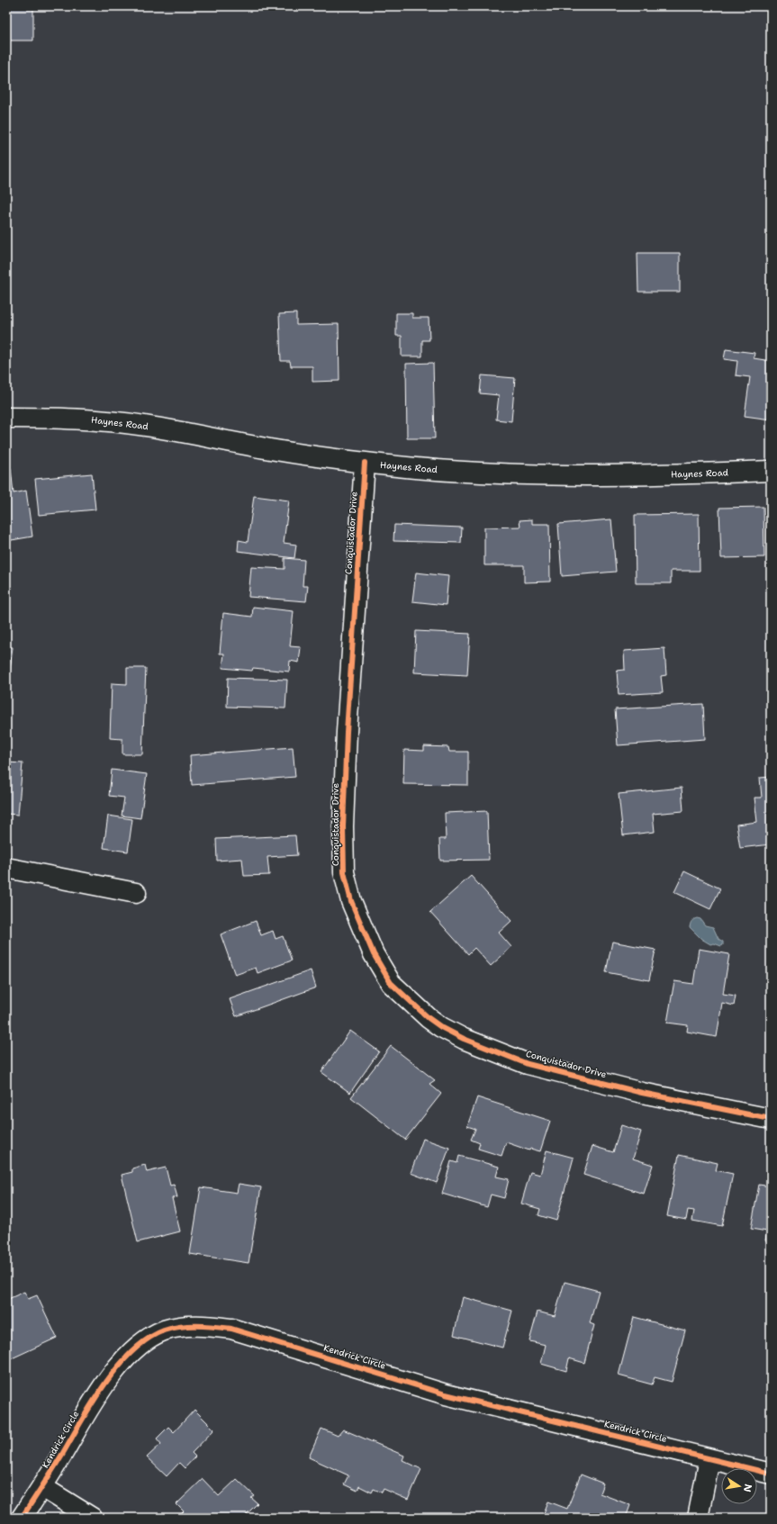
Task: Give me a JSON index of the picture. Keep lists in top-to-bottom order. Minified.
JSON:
{"streets":{"street":["Haynes Road","Conquistador Drive","Kendrick Circle"]},"crossings":[["Haynes Road","Conquistador Drive"]],"north":"right"}
